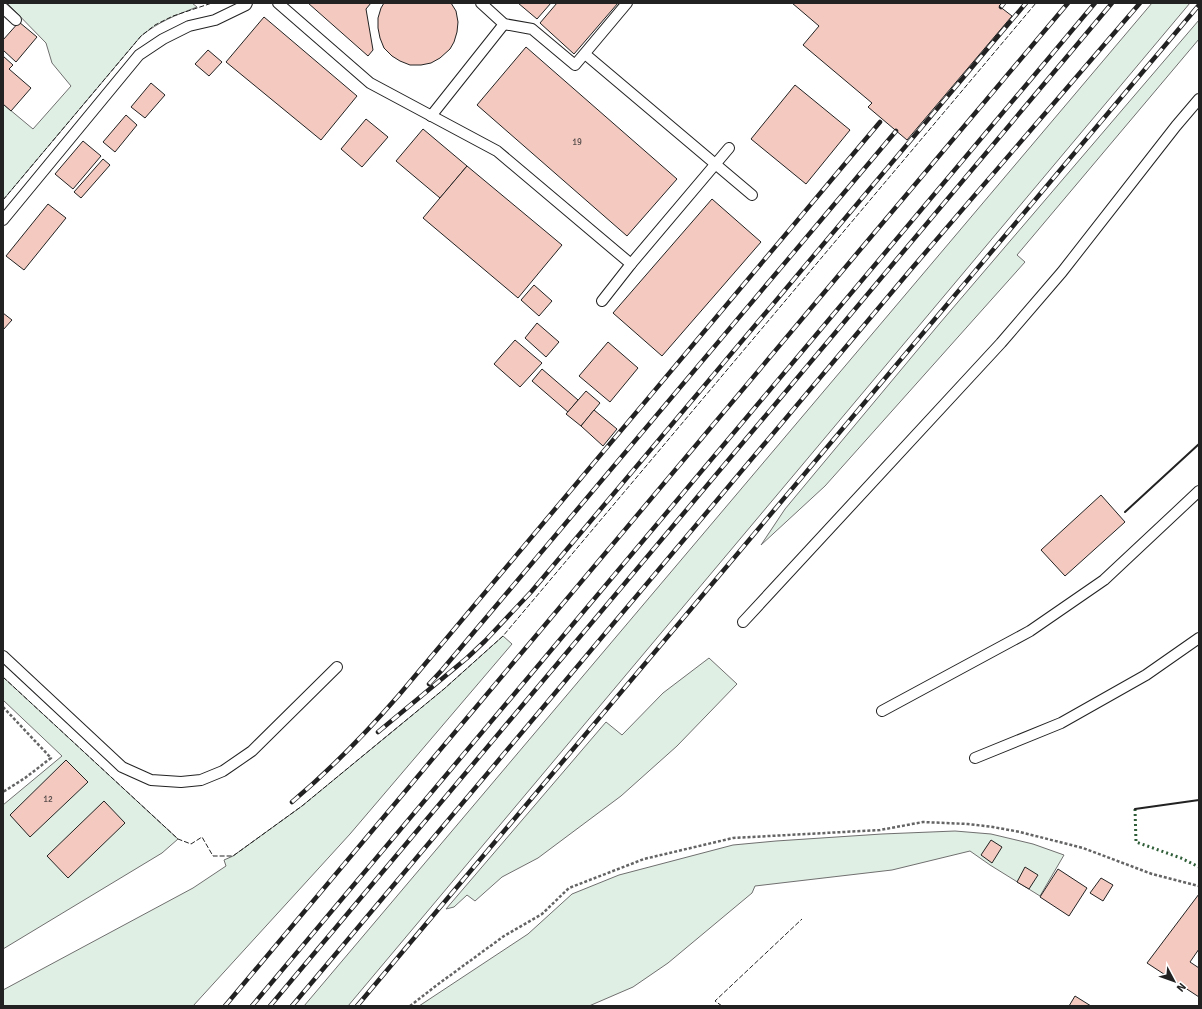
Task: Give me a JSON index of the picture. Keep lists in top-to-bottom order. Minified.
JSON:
{"house_numbers":["19","12"],"north":"bottom right"}
